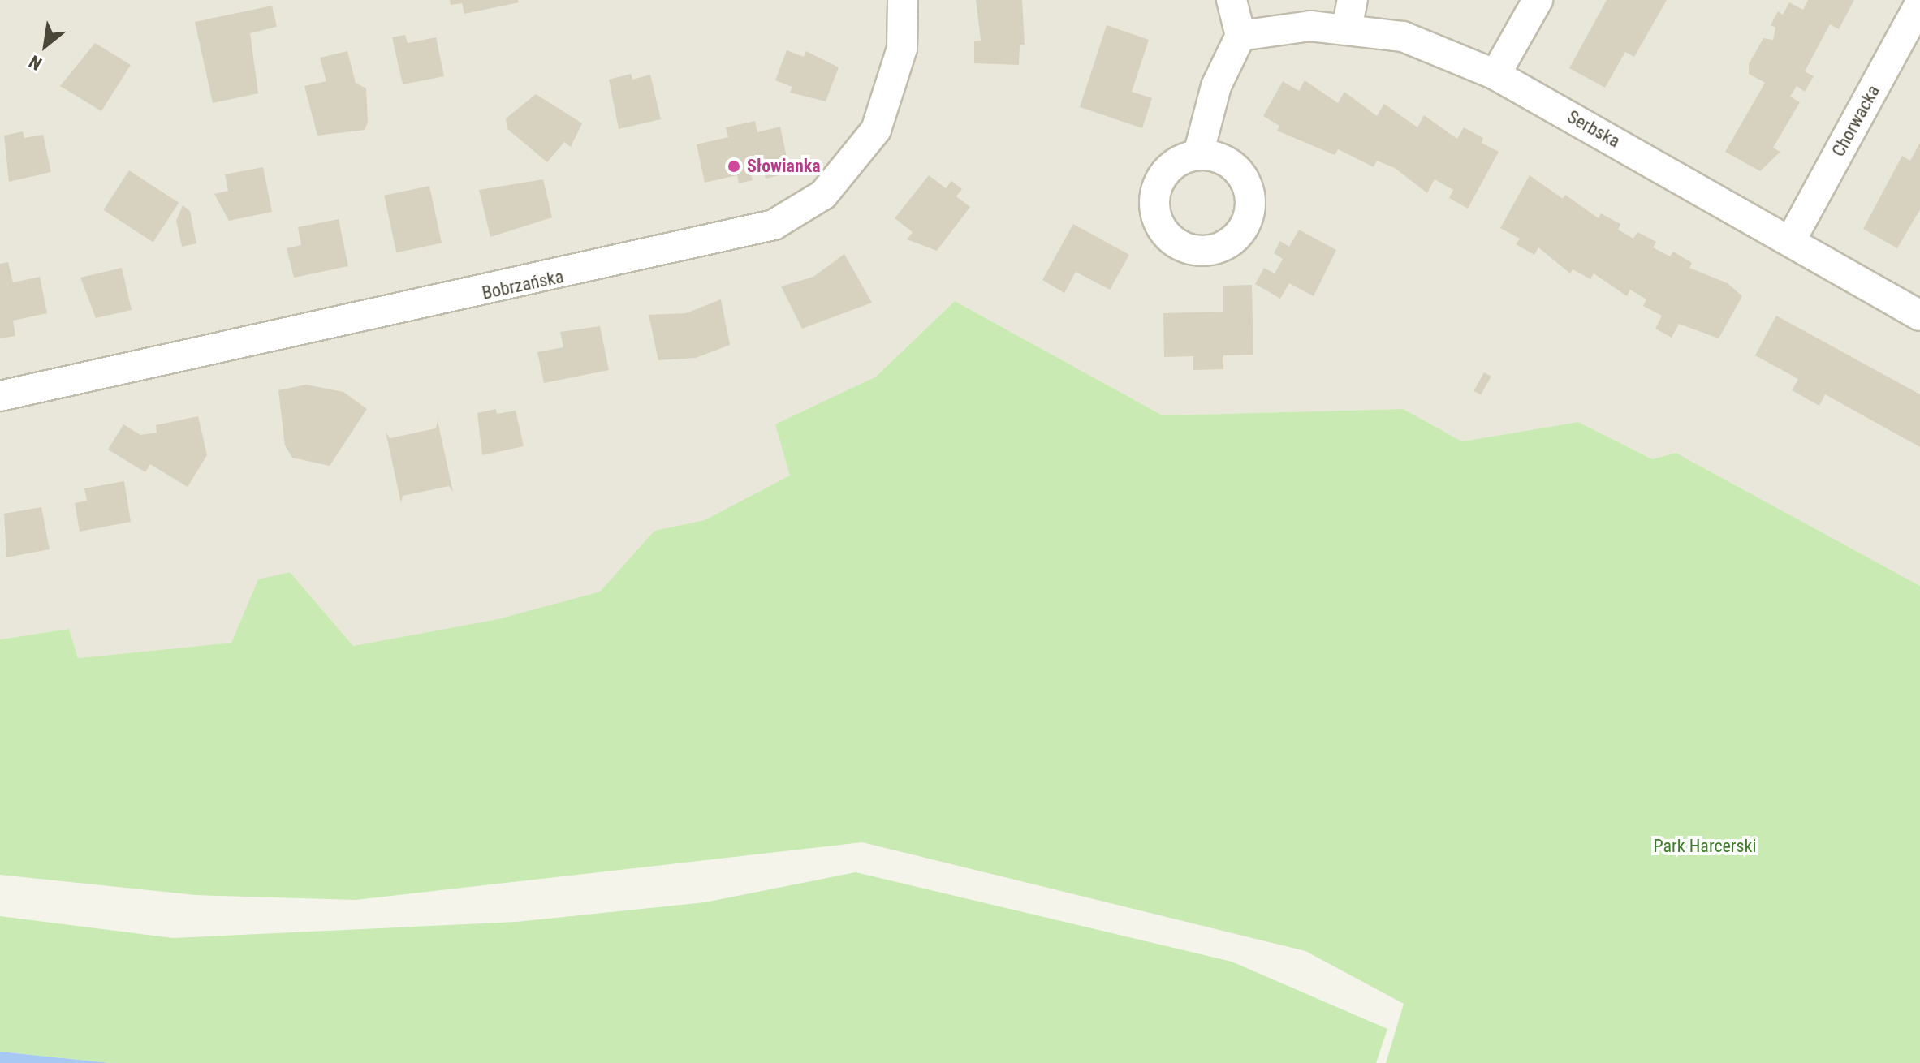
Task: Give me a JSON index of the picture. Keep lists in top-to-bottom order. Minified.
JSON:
{"streets":{"street":["Chorwacka","Serbska","Bobrzańska"]},"crossings":[["Chorwacka","Serbska"]],"parks":["Park Harcerski"],"places":["Słowianka"],"north":"bottom left"}
